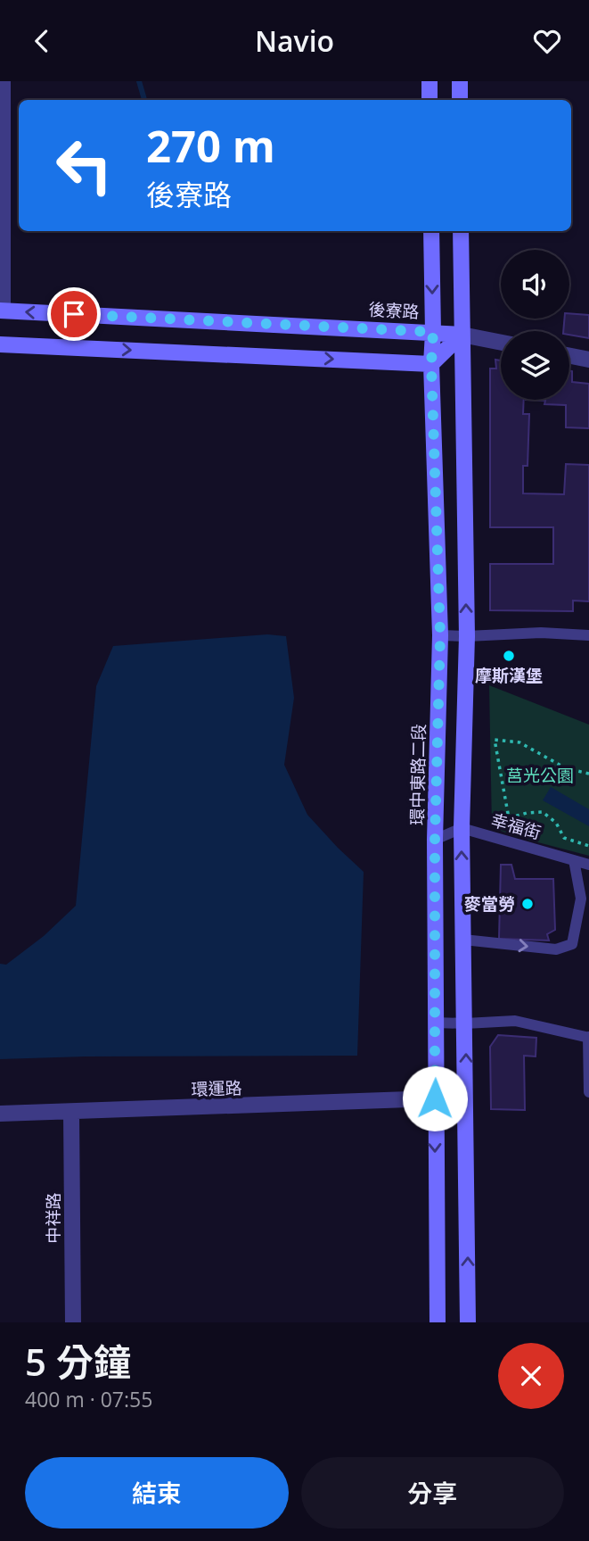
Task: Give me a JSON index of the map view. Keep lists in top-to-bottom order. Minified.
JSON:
{"streets":{"street":["後寮路","環中東路二段","環運路","中祥路"],"lane":["幸福街"]},"crossings":[["後寮路","環中東路二段"],["環中東路二段","環運路"],["環運路","中祥路"]],"parks":["莒光公園"],"places":["摩斯漢堡","麥當勞"],"page":{"header":"Navio","turn":["270 m","後寮路"],"heading":["5 分鐘","400 m · 07:55"],"buttons":["結束","分享"]}}
